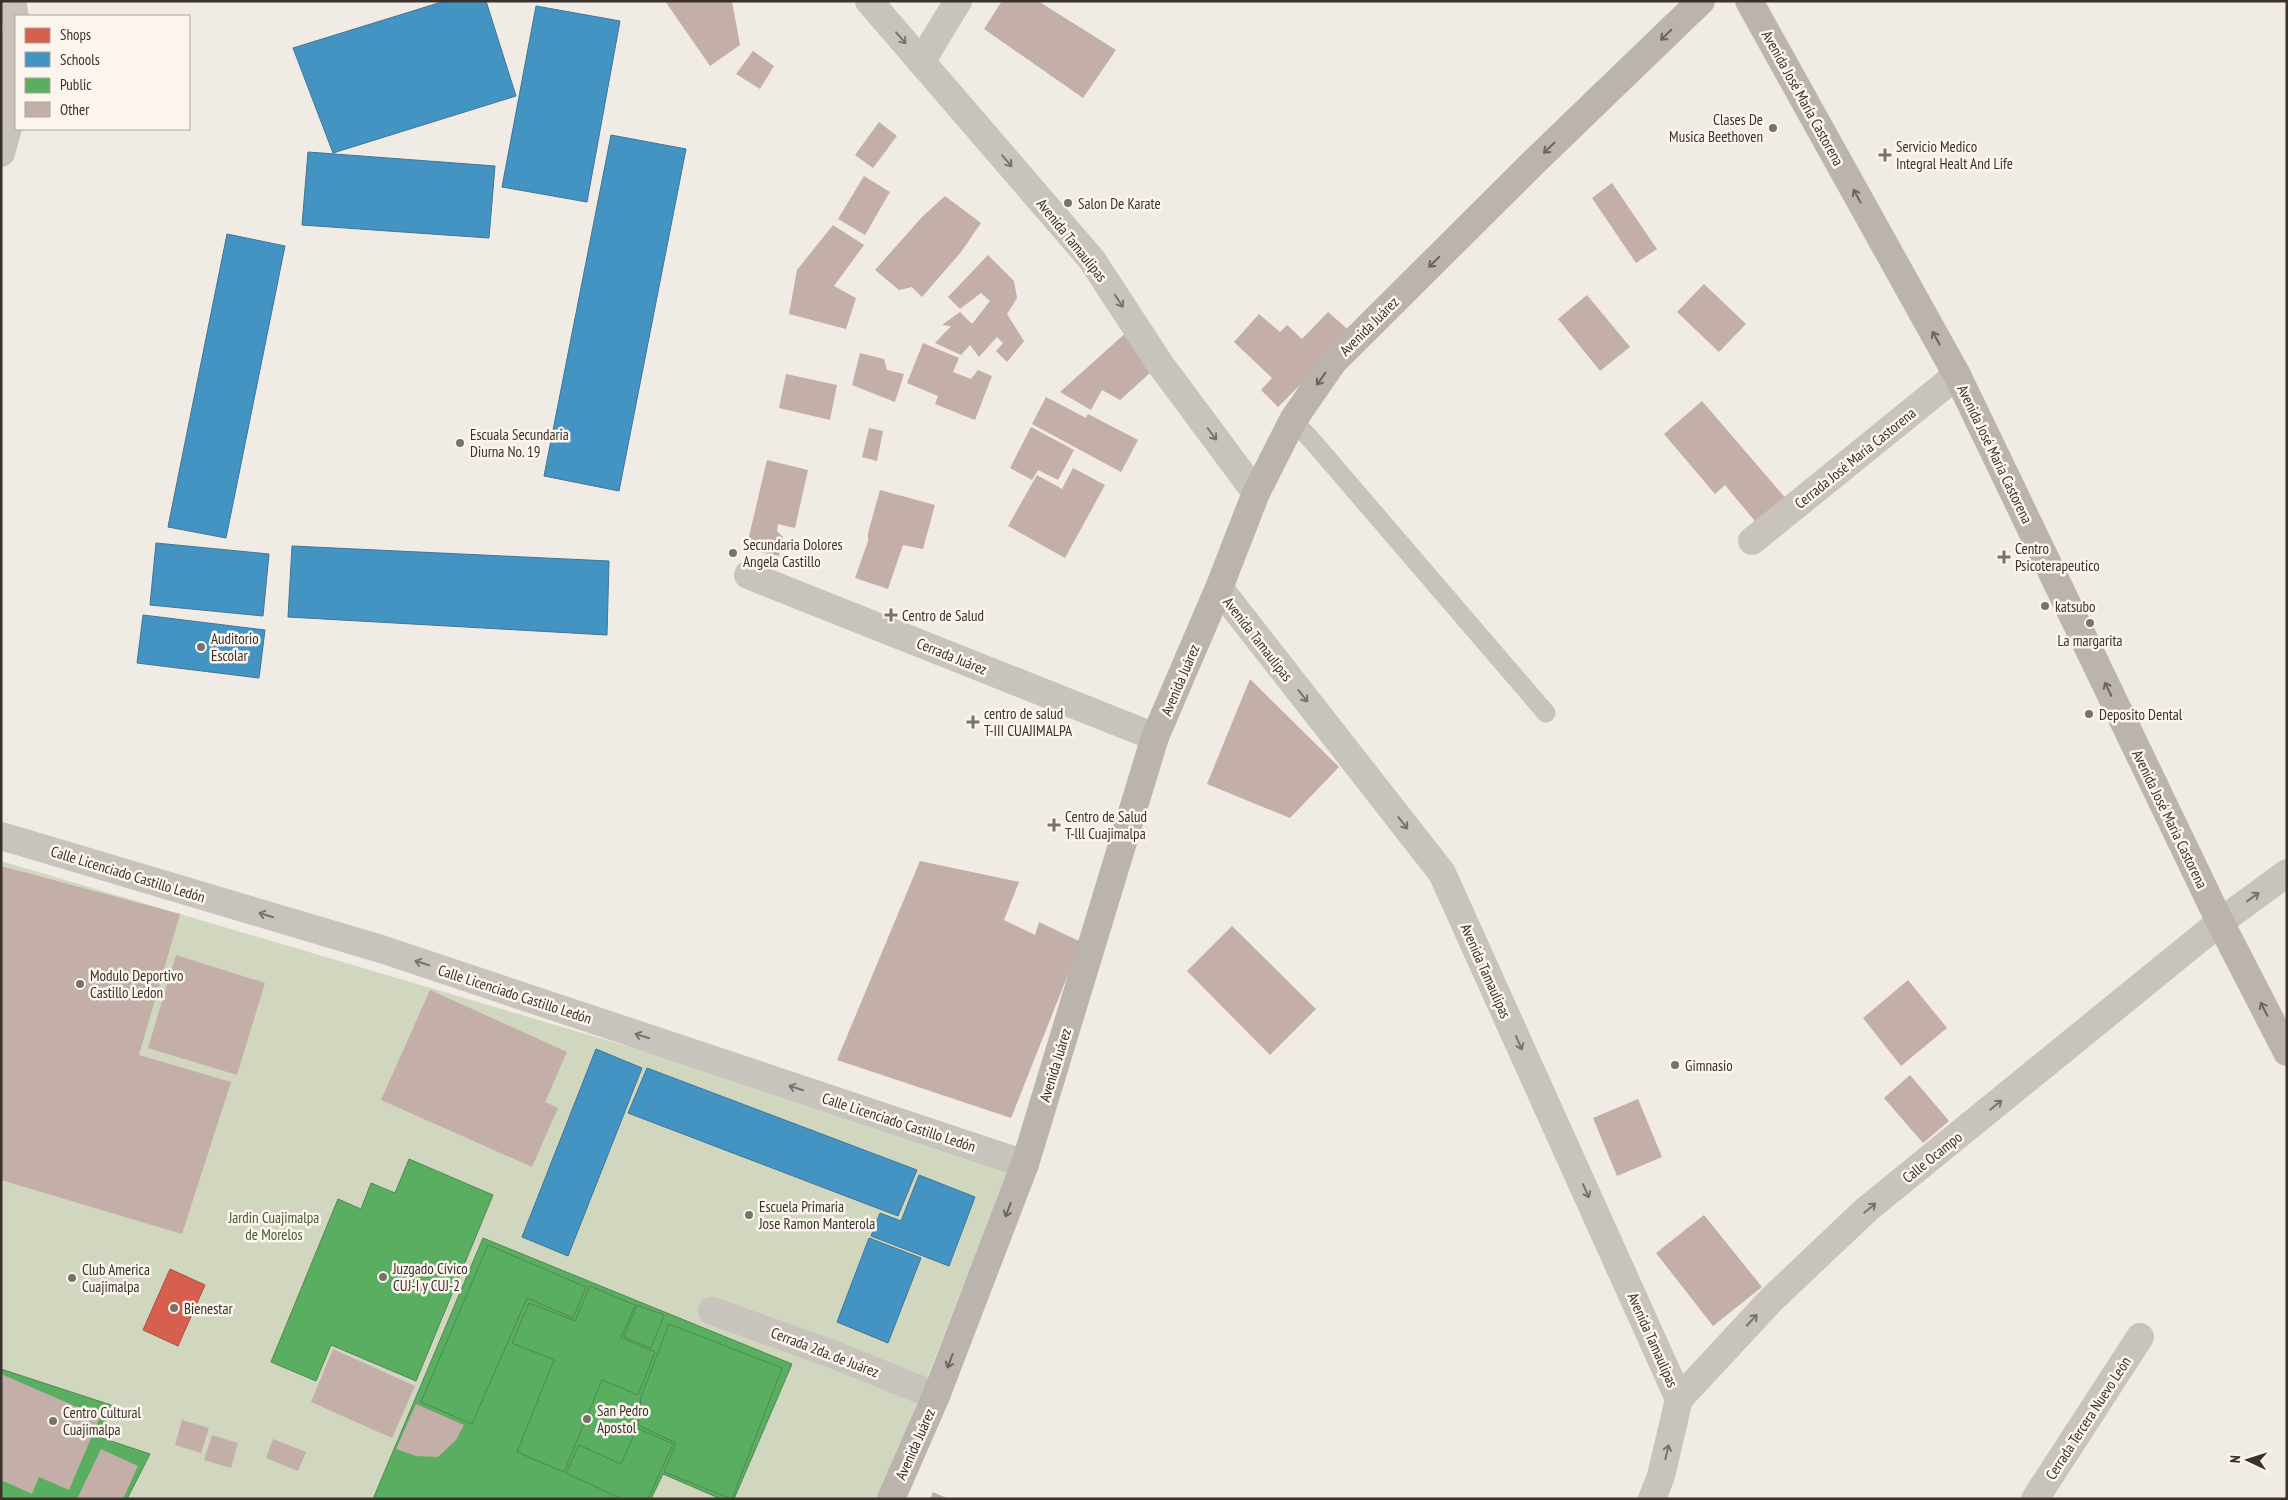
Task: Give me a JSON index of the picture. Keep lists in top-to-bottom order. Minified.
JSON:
{"streets":{"street":["Avenida José María Castorena","Avenida Tamaulipas","Avenida Juárez","Cerrada José María Castorena","Cerrada Juárez","Calle Licenciado Castillo Ledón","Calle Ocampo","Cerrada 2da. de Juárez","Cerrada Tercera Nuevo León"]},"crossings":[["Avenida José María Castorena","Cerrada José María Castorena"],["Avenida José María Castorena","Calle Ocampo"],["Avenida Tamaulipas","Avenida Juárez"],["Avenida Tamaulipas","Calle Ocampo"],["Avenida Juárez","Cerrada Juárez"],["Avenida Juárez","Calle Licenciado Castillo Ledón"],["Avenida Juárez","Cerrada 2da. de Juárez"]],"one_way":["Avenida José María Castorena","Avenida Tamaulipas","Avenida Juárez","Calle Licenciado Castillo Ledón","Calle Ocampo"],"parks":["Jardin Cuajimalpa de Morelos"],"places":{"other":["Clases De Musica Beethoven","Salon De Karate","Escuala Secundaria Diurna No. 19","Secundaria Dolores Angela Castillo","katsubo","La margarita","Auditorio Escolar","Deposito Dental","Modulo Deportivo Castillo Ledon","Gimnasio","Escuela Primaria Jose Ramon Manterola","Juzgado Cívico CUJ-I y CUJ-2","Club America Cuajimalpa","Bienestar","San Pedro Apostol","Centro Cultural Cuajimalpa"],"health":["Servicio Medico Integral Healt And Life","Centro Psicoterapeutico","Centro de Salud","centro de salud T-III CUAJIMALPA","Centro de Salud T-lll Cuajimalpa"]},"legend":["Shops","Schools","Public","Other"],"north":"left"}
